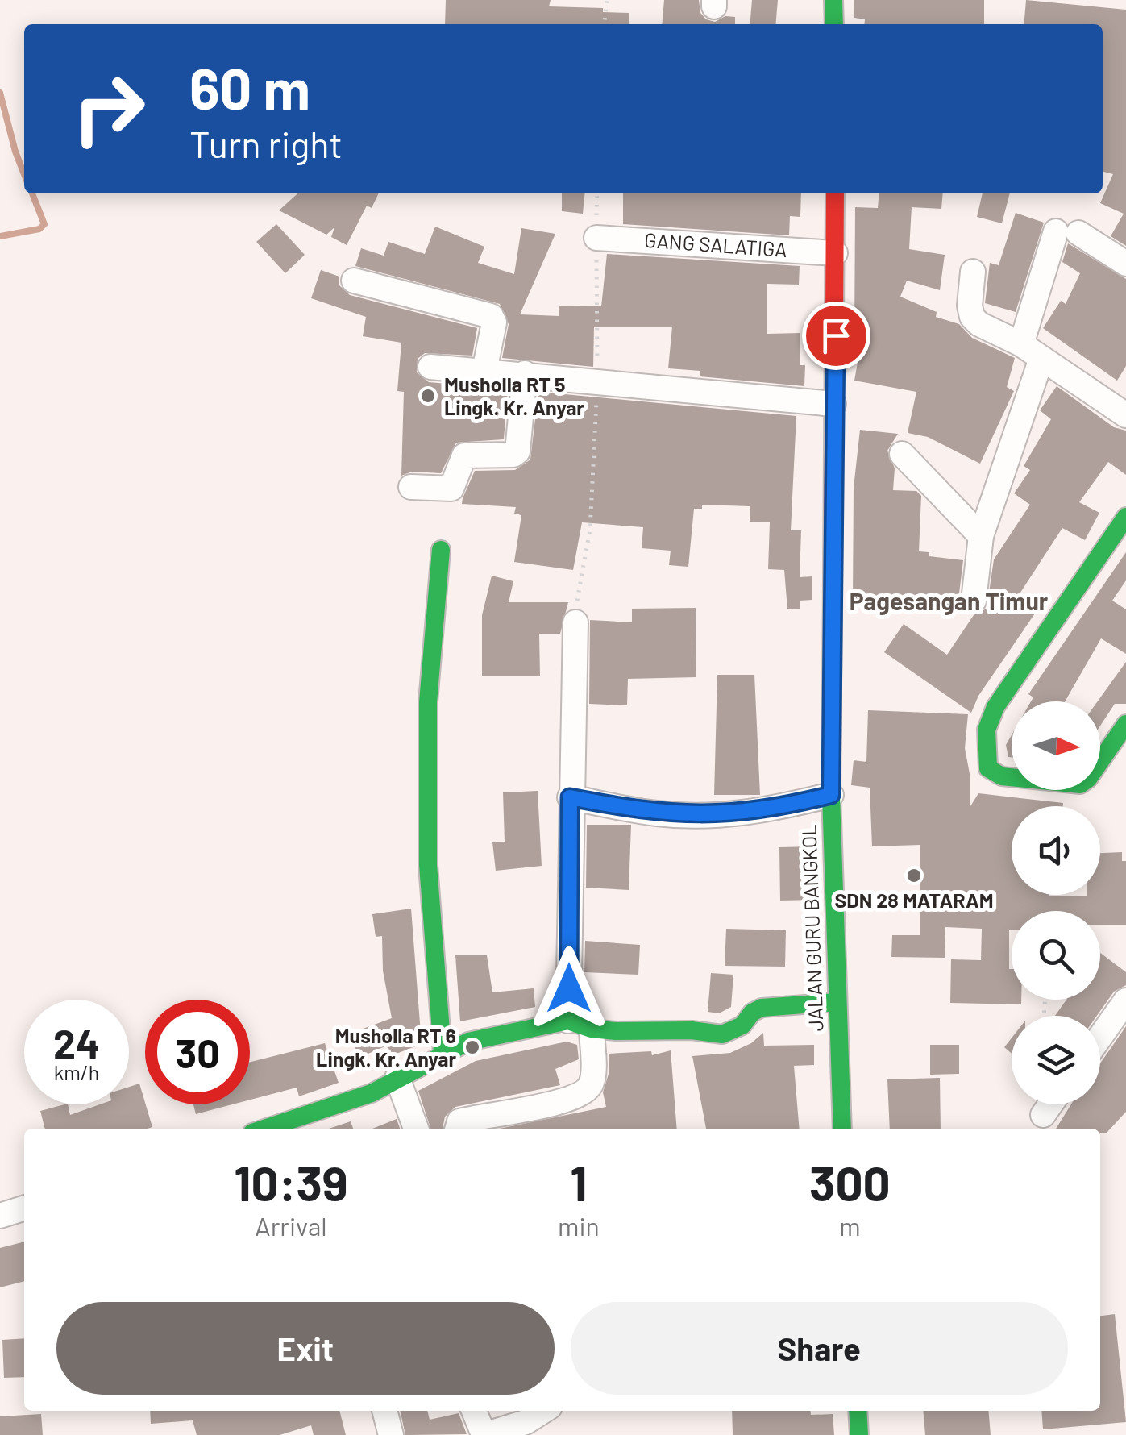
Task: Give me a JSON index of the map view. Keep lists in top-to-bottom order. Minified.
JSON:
{"streets":{"street":["GANG SALATIGA","JALAN GURU BANGKOL"]},"crossings":[["GANG SALATIGA","JALAN GURU BANGKOL"]],"districts":["Pagesangan Timur"],"places":["Musholla RT 5 Lingk. Kr. Anyar","SDN 28 MATARAM","Musholla RT 6 Lingk. Kr. Anyar"],"north":"right","page":{"turn":["60 m","Turn right"],"speed":"24 km/h","limit":"30","eta":["10:39","Arrival","1","min","300","m"],"buttons":["Exit","Share"]}}
